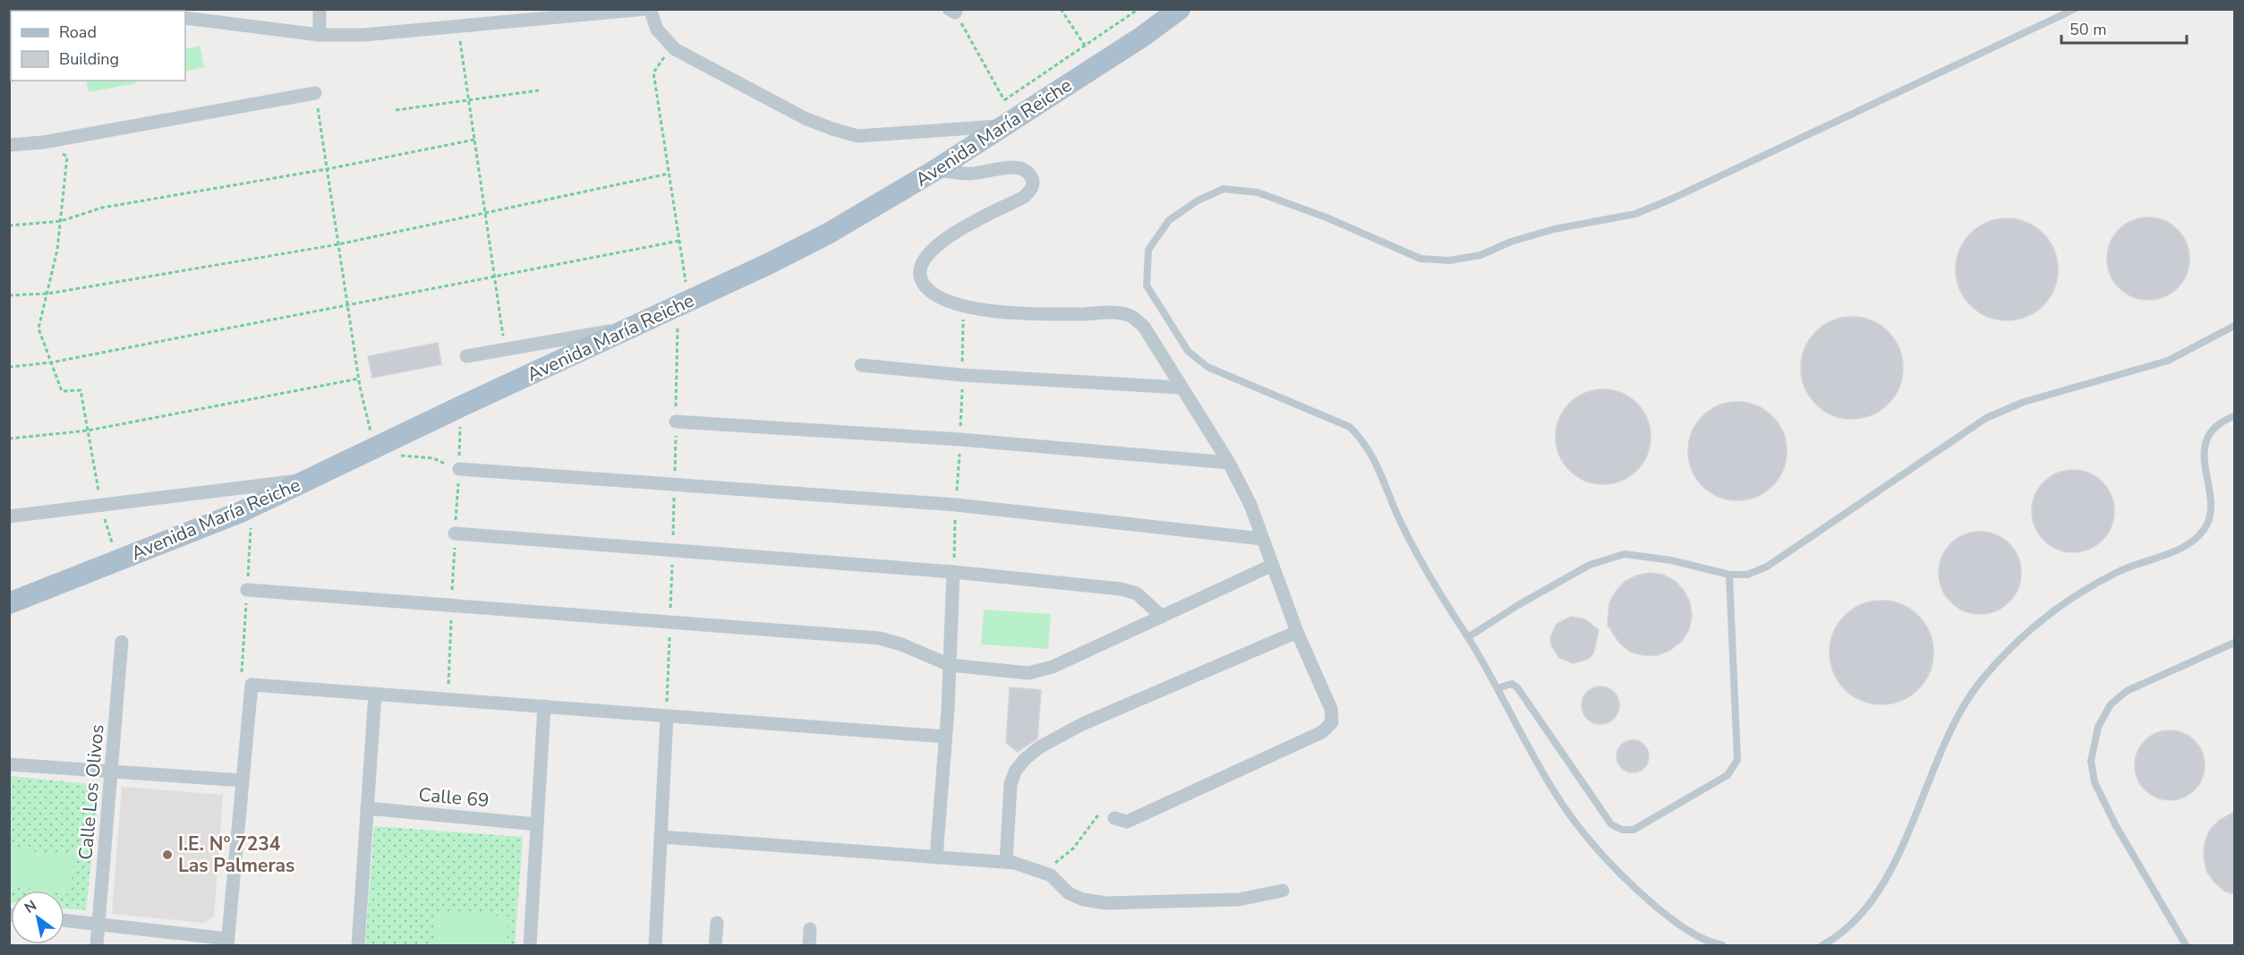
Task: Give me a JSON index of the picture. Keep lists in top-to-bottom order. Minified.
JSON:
{"streets":{"main road":["Avenida María Reiche"],"street":["Calle Los Olivos","Calle 69"]},"places":["I.E. N° 7234 Las Palmeras"],"legend":["Road","Building"],"scale_bar":"50 m","north":"top left"}
